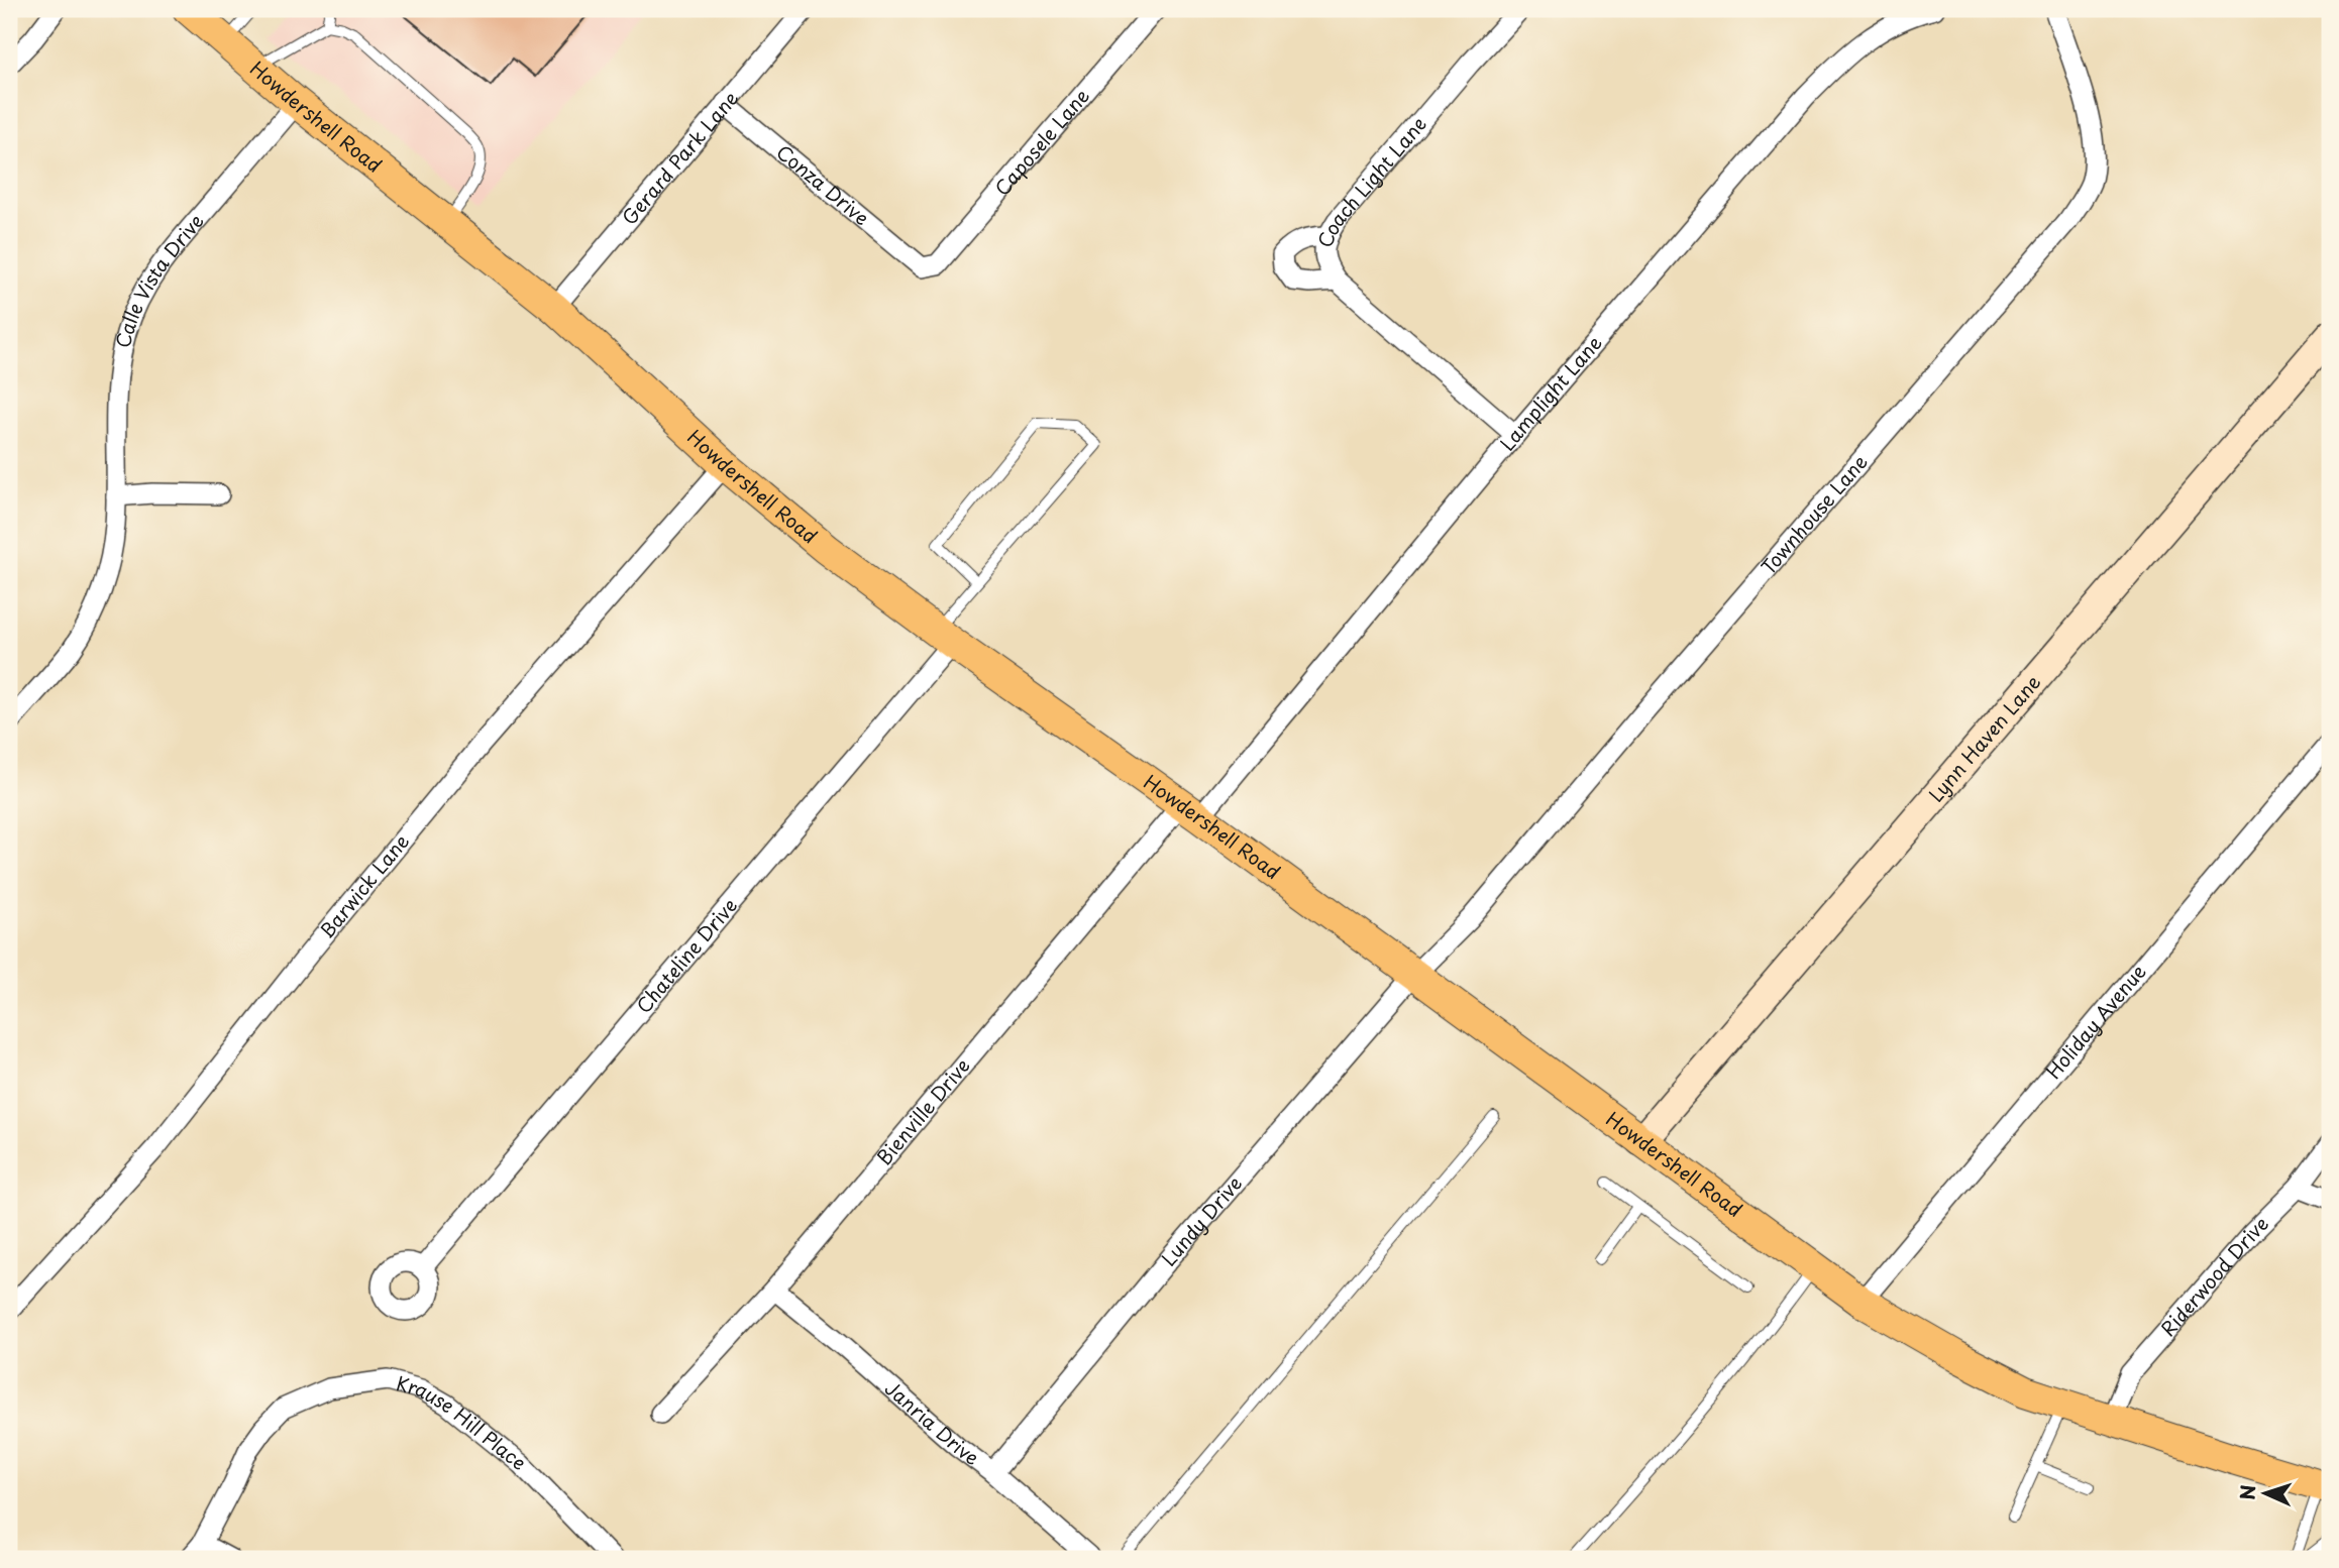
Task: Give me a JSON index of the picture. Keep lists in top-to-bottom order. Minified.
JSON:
{"streets":{"main road":["Howdershell Road"],"street":["Caposele Lane","Gerard Park Lane","Coach Light Lane","Conza Drive","Calle Vista Drive","Lamplight Lane","Townhouse Lane","Lynn Haven Lane","Barwick Lane","Chateline Drive","Holiday Avenue","Bienville Drive","Lundy Drive","Riderwood Drive","Janria Drive","Krause Hill Place"]},"crossings":[["Howdershell Road","Gerard Park Lane"],["Howdershell Road","Calle Vista Drive"],["Howdershell Road","Lamplight Lane"],["Howdershell Road","Townhouse Lane"],["Howdershell Road","Lynn Haven Lane"],["Howdershell Road","Barwick Lane"],["Howdershell Road","Chateline Drive"],["Howdershell Road","Holiday Avenue"],["Howdershell Road","Bienville Drive"],["Howdershell Road","Lundy Drive"],["Howdershell Road","Riderwood Drive"],["Caposele Lane","Conza Drive"],["Gerard Park Lane","Conza Drive"],["Coach Light Lane","Lamplight Lane"],["Lamplight Lane","Bienville Drive"],["Townhouse Lane","Lundy Drive"],["Bienville Drive","Janria Drive"],["Lundy Drive","Janria Drive"]],"north":"left"}
